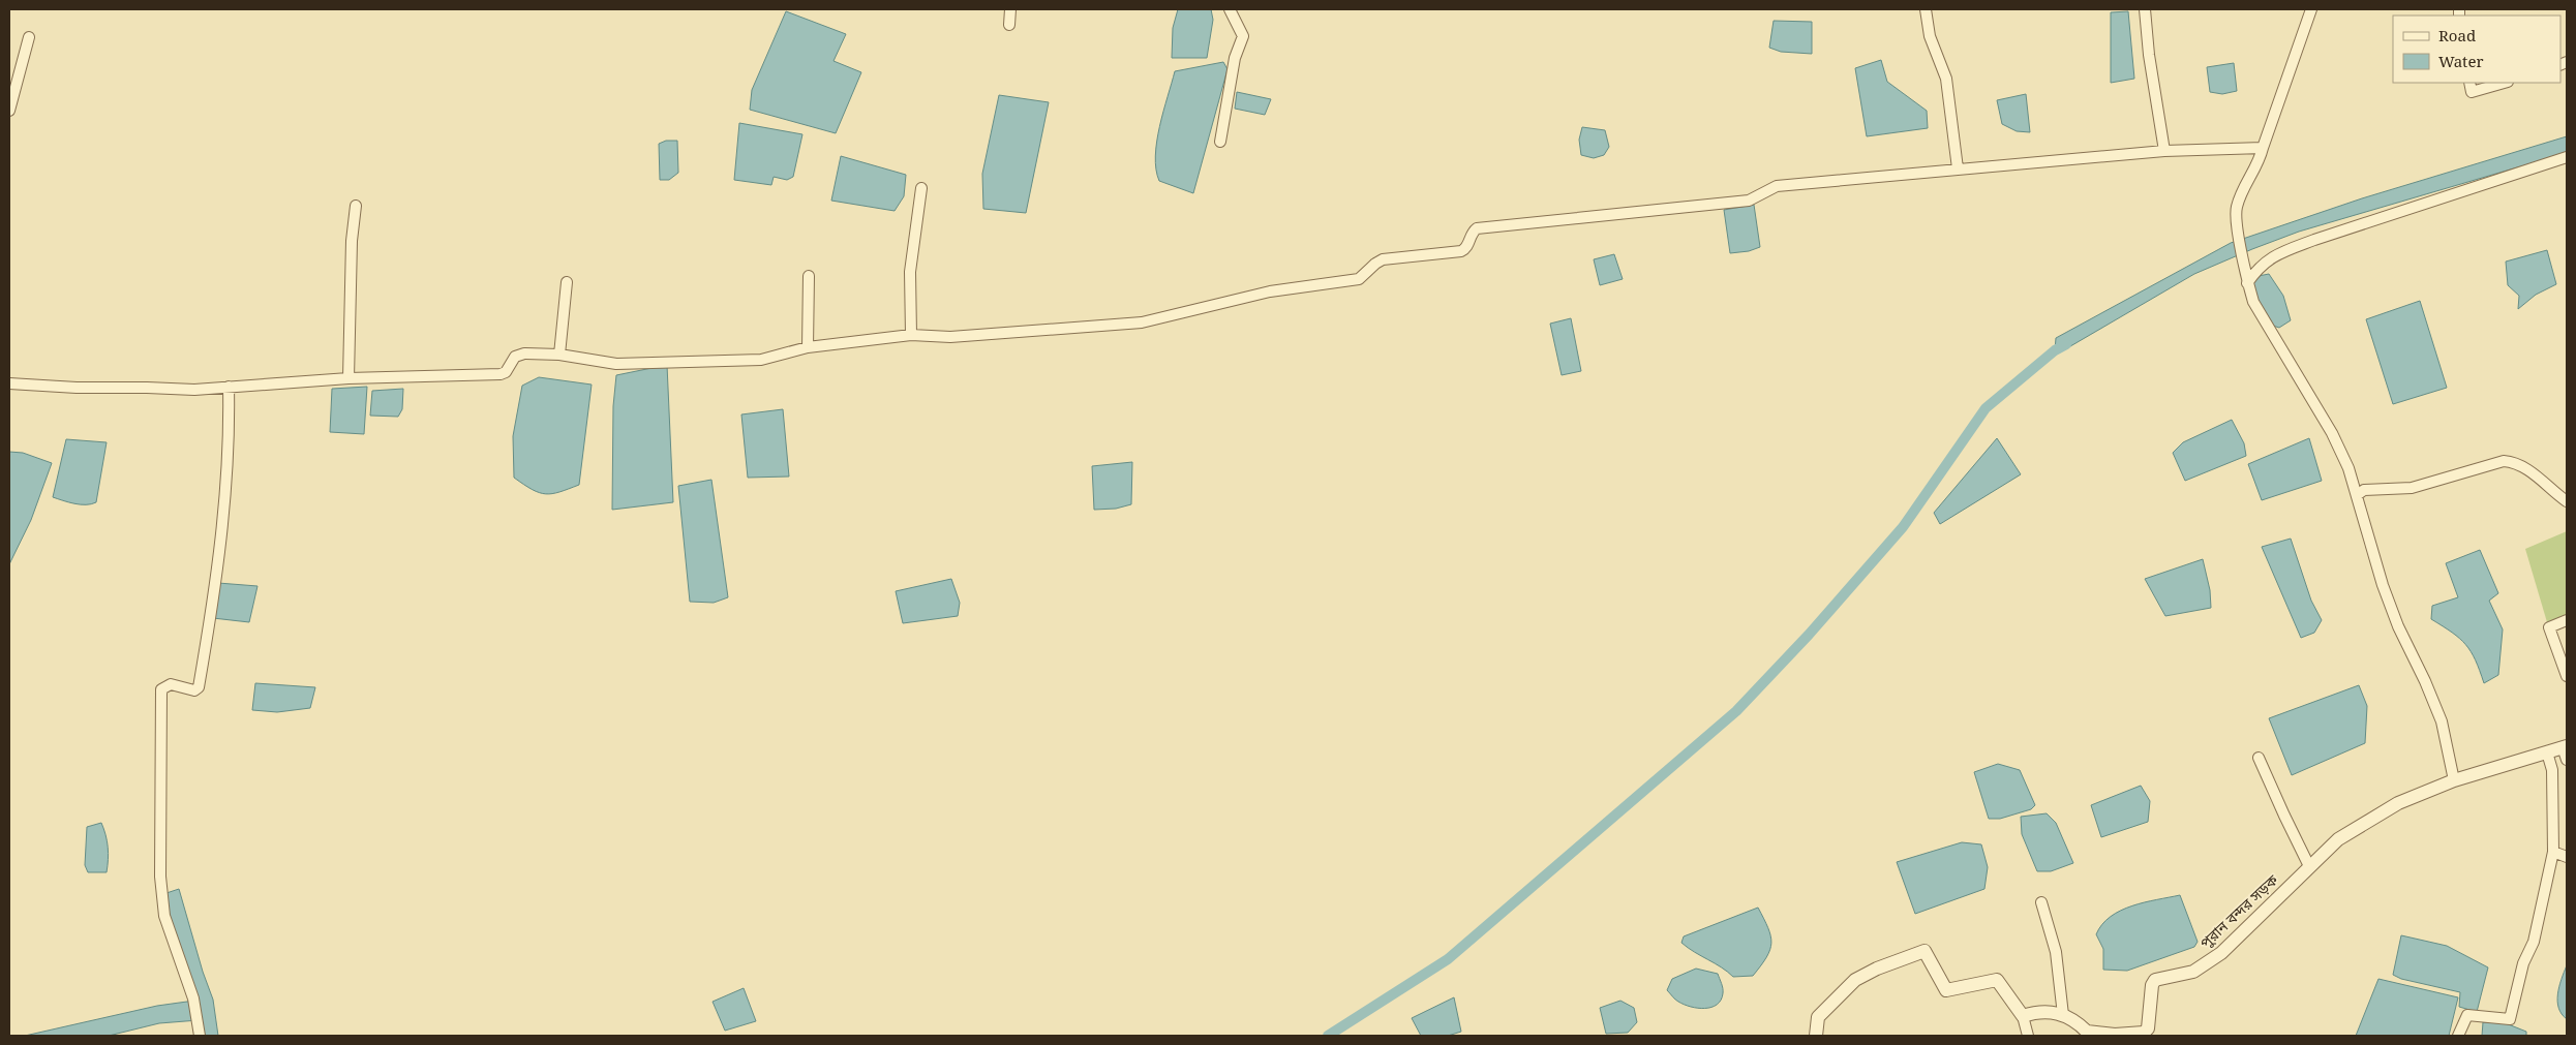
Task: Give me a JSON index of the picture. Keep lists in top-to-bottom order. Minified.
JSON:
{"streets":{"street":["পুরান বন্দর সড়ক"]},"legend":["Road","Water"]}
